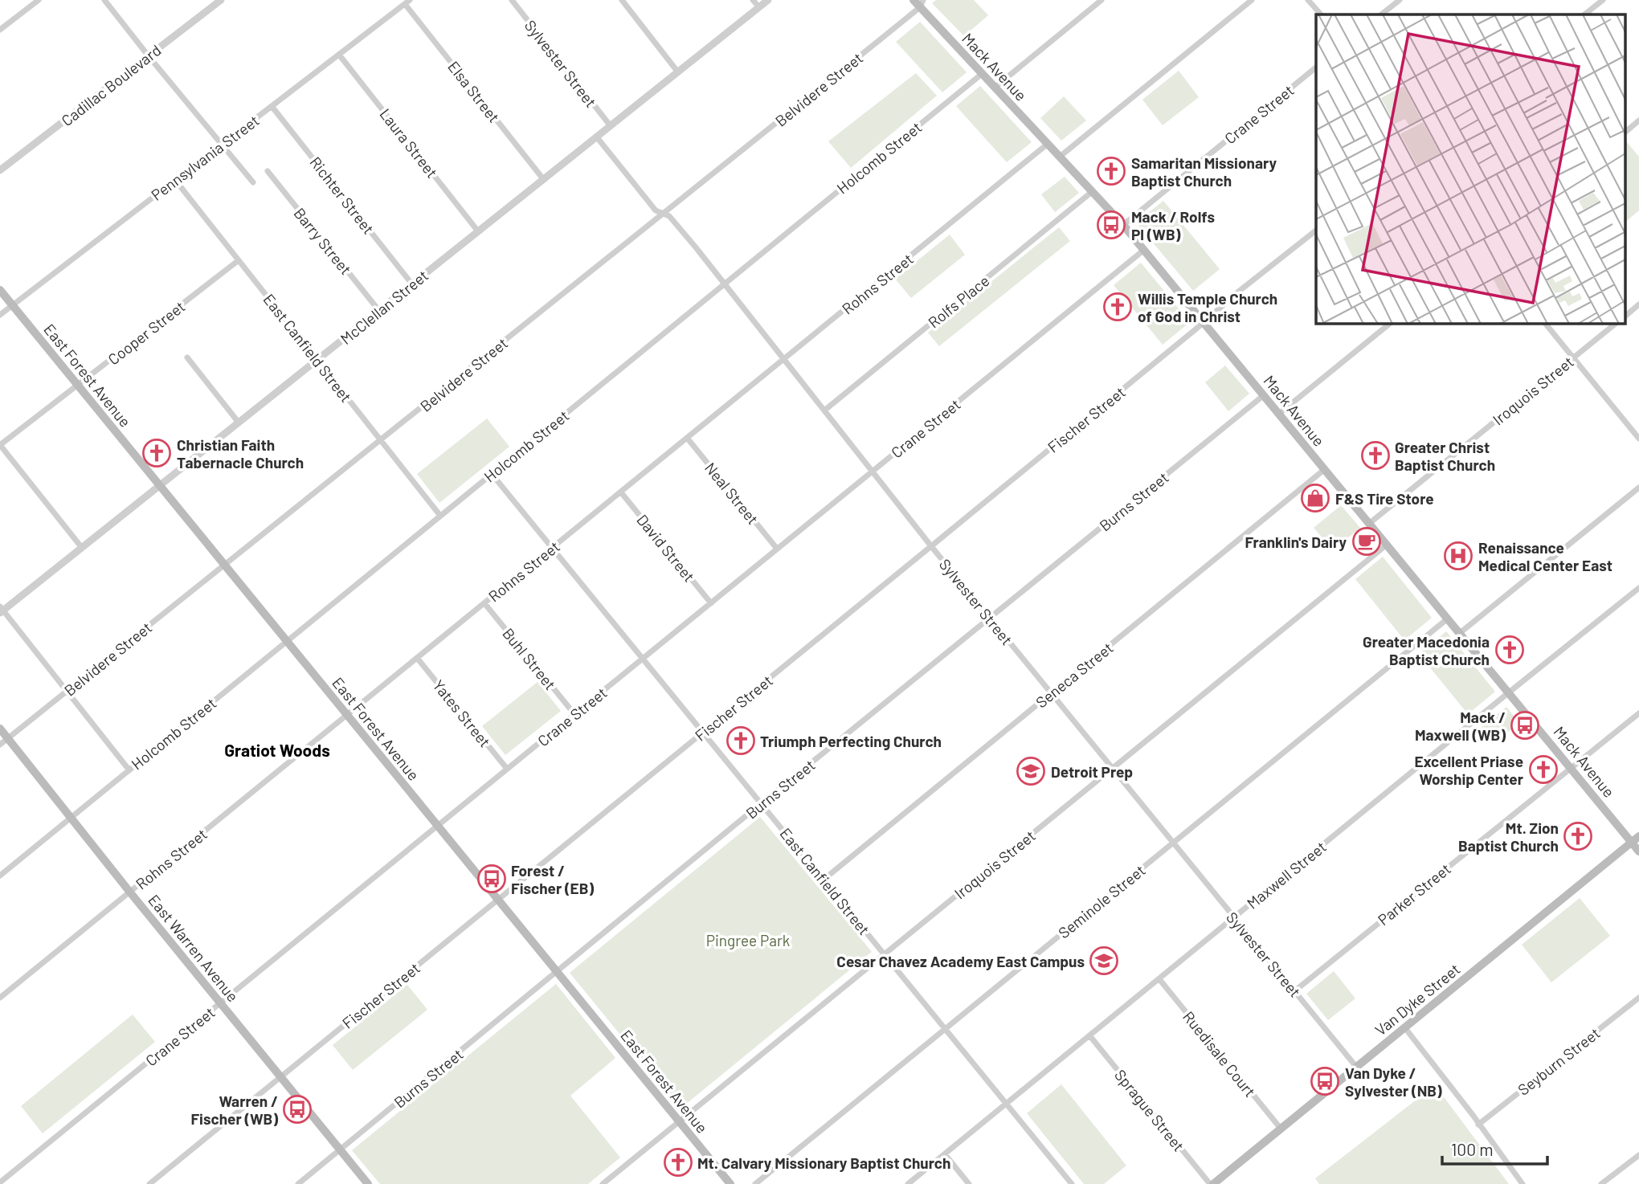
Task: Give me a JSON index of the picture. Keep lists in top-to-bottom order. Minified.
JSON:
{"streets":{"main road":["Mack Avenue","East Forest Avenue","East Warren Avenue","Van Dyke Street"],"street":["Sylvester Street","Cadillac Boulevard","Belvidere Street","Elsa Street","Crane Street","Laura Street","Pennsylvania Street","Holcomb Street","Richter Street","Barry Street","Rohns Street","Rolfs Place","McClellan Street","Cooper Street","East Canfield Street","Iroquois Street","Fischer Street","Neal Street","Burns Street","David Street","Buhl Street","Seneca Street","Yates Street","Maxwell Street","Parker Street","Seminole Street","Ruedisale Court","Seyburn Street","Sprague Street"]},"crossings":[["Sylvester Street","Belvidere Street"],["Sylvester Street","Crane Street"],["Sylvester Street","Holcomb Street"],["Sylvester Street","Rohns Street"],["Sylvester Street","Rolfs Place"],["Sylvester Street","McClellan Street"],["Sylvester Street","Iroquois Street"],["Sylvester Street","Fischer Street"],["Sylvester Street","Burns Street"],["Sylvester Street","Seneca Street"],["Sylvester Street","Maxwell Street"],["Sylvester Street","Parker Street"],["Sylvester Street","Seminole Street"],["Sylvester Street","Van Dyke Street"],["Mack Avenue","Belvidere Street"],["Mack Avenue","Crane Street"],["Mack Avenue","Holcomb Street"],["Mack Avenue","Rohns Street"],["Mack Avenue","Rolfs Place"],["Mack Avenue","Iroquois Street"],["Mack Avenue","Fischer Street"],["Mack Avenue","Burns Street"],["Mack Avenue","Seneca Street"],["Mack Avenue","Maxwell Street"],["Mack Avenue","Parker Street"],["Mack Avenue","Seminole Street"],["Mack Avenue","Van Dyke Street"],["Belvidere Street","East Canfield Street"],["Belvidere Street","East Forest Avenue"],["Belvidere Street","East Warren Avenue"],["Elsa Street","Pennsylvania Street"],["Elsa Street","McClellan Street"],["Crane Street","East Canfield Street"],["Crane Street","East Forest Avenue"],["Crane Street","Neal Street"],["Crane Street","David Street"],["Crane Street","Buhl Street"],["Crane Street","Yates Street"],["Crane Street","East Warren Avenue"],["Laura Street","Pennsylvania Street"],["Laura Street","McClellan Street"],["Pennsylvania Street","Richter Street"],["Pennsylvania Street","East Canfield Street"],["Pennsylvania Street","East Forest Avenue"],["Holcomb Street","East Canfield Street"],["Holcomb Street","East Forest Avenue"],["Holcomb Street","East Warren Avenue"],["Richter Street","McClellan Street"],["Barry Street","McClellan Street"],["Rohns Street","East Canfield Street"],["Rohns Street","East Forest Avenue"],["Rohns Street","Neal Street"],["Rohns Street","David Street"],["Rohns Street","Buhl Street"],["Rohns Street","Yates Street"],["Rohns Street","East Warren Avenue"],["McClellan Street","East Canfield Street"],["McClellan Street","East Forest Avenue"],["Cooper Street","East Canfield Street"],["Cooper Street","East Forest Avenue"],["East Canfield Street","Iroquois Street"],["East Canfield Street","Fischer Street"],["East Canfield Street","Burns Street"],["East Canfield Street","Seneca Street"],["East Canfield Street","Maxwell Street"],["East Canfield Street","Seminole Street"],["East Forest Avenue","Iroquois Street"],["East Forest Avenue","Fischer Street"],["East Forest Avenue","Burns Street"],["Fischer Street","East Warren Avenue"],["Burns Street","East Warren Avenue"],["Maxwell Street","Ruedisale Court"],["Maxwell Street","Sprague Street"],["Van Dyke Street","Ruedisale Court"],["Van Dyke Street","Sprague Street"]],"districts":["Gratiot Woods"],"parks":["Pingree Park"],"places":{"church":["Samaritan Missionary Baptist Church","Willis Temple Church of God in Christ","Christian Faith Tabernacle Church","Greater Christ Baptist Church","Greater Macedonia Baptist Church","Triumph Perfecting Church","Excellent Priase Worship Center","Mt. Zion Baptist Church","Mt. Calvary Missionary Baptist Church"],"bus stop":["Mack / Rolfs Pl (WB)","Mack / Maxwell (WB)","Forest / Fischer (EB)","Van Dyke / Sylvester (NB)","Warren / Fischer (WB)"],"shop":["F&S Tire Store"],"cafe":["Franklin's Dairy"],"hospital":["Renaissance Medical Center East"],"school or university":["Detroit Prep","Cesar Chavez Academy East Campus"]},"scale_bar":"100 m"}
